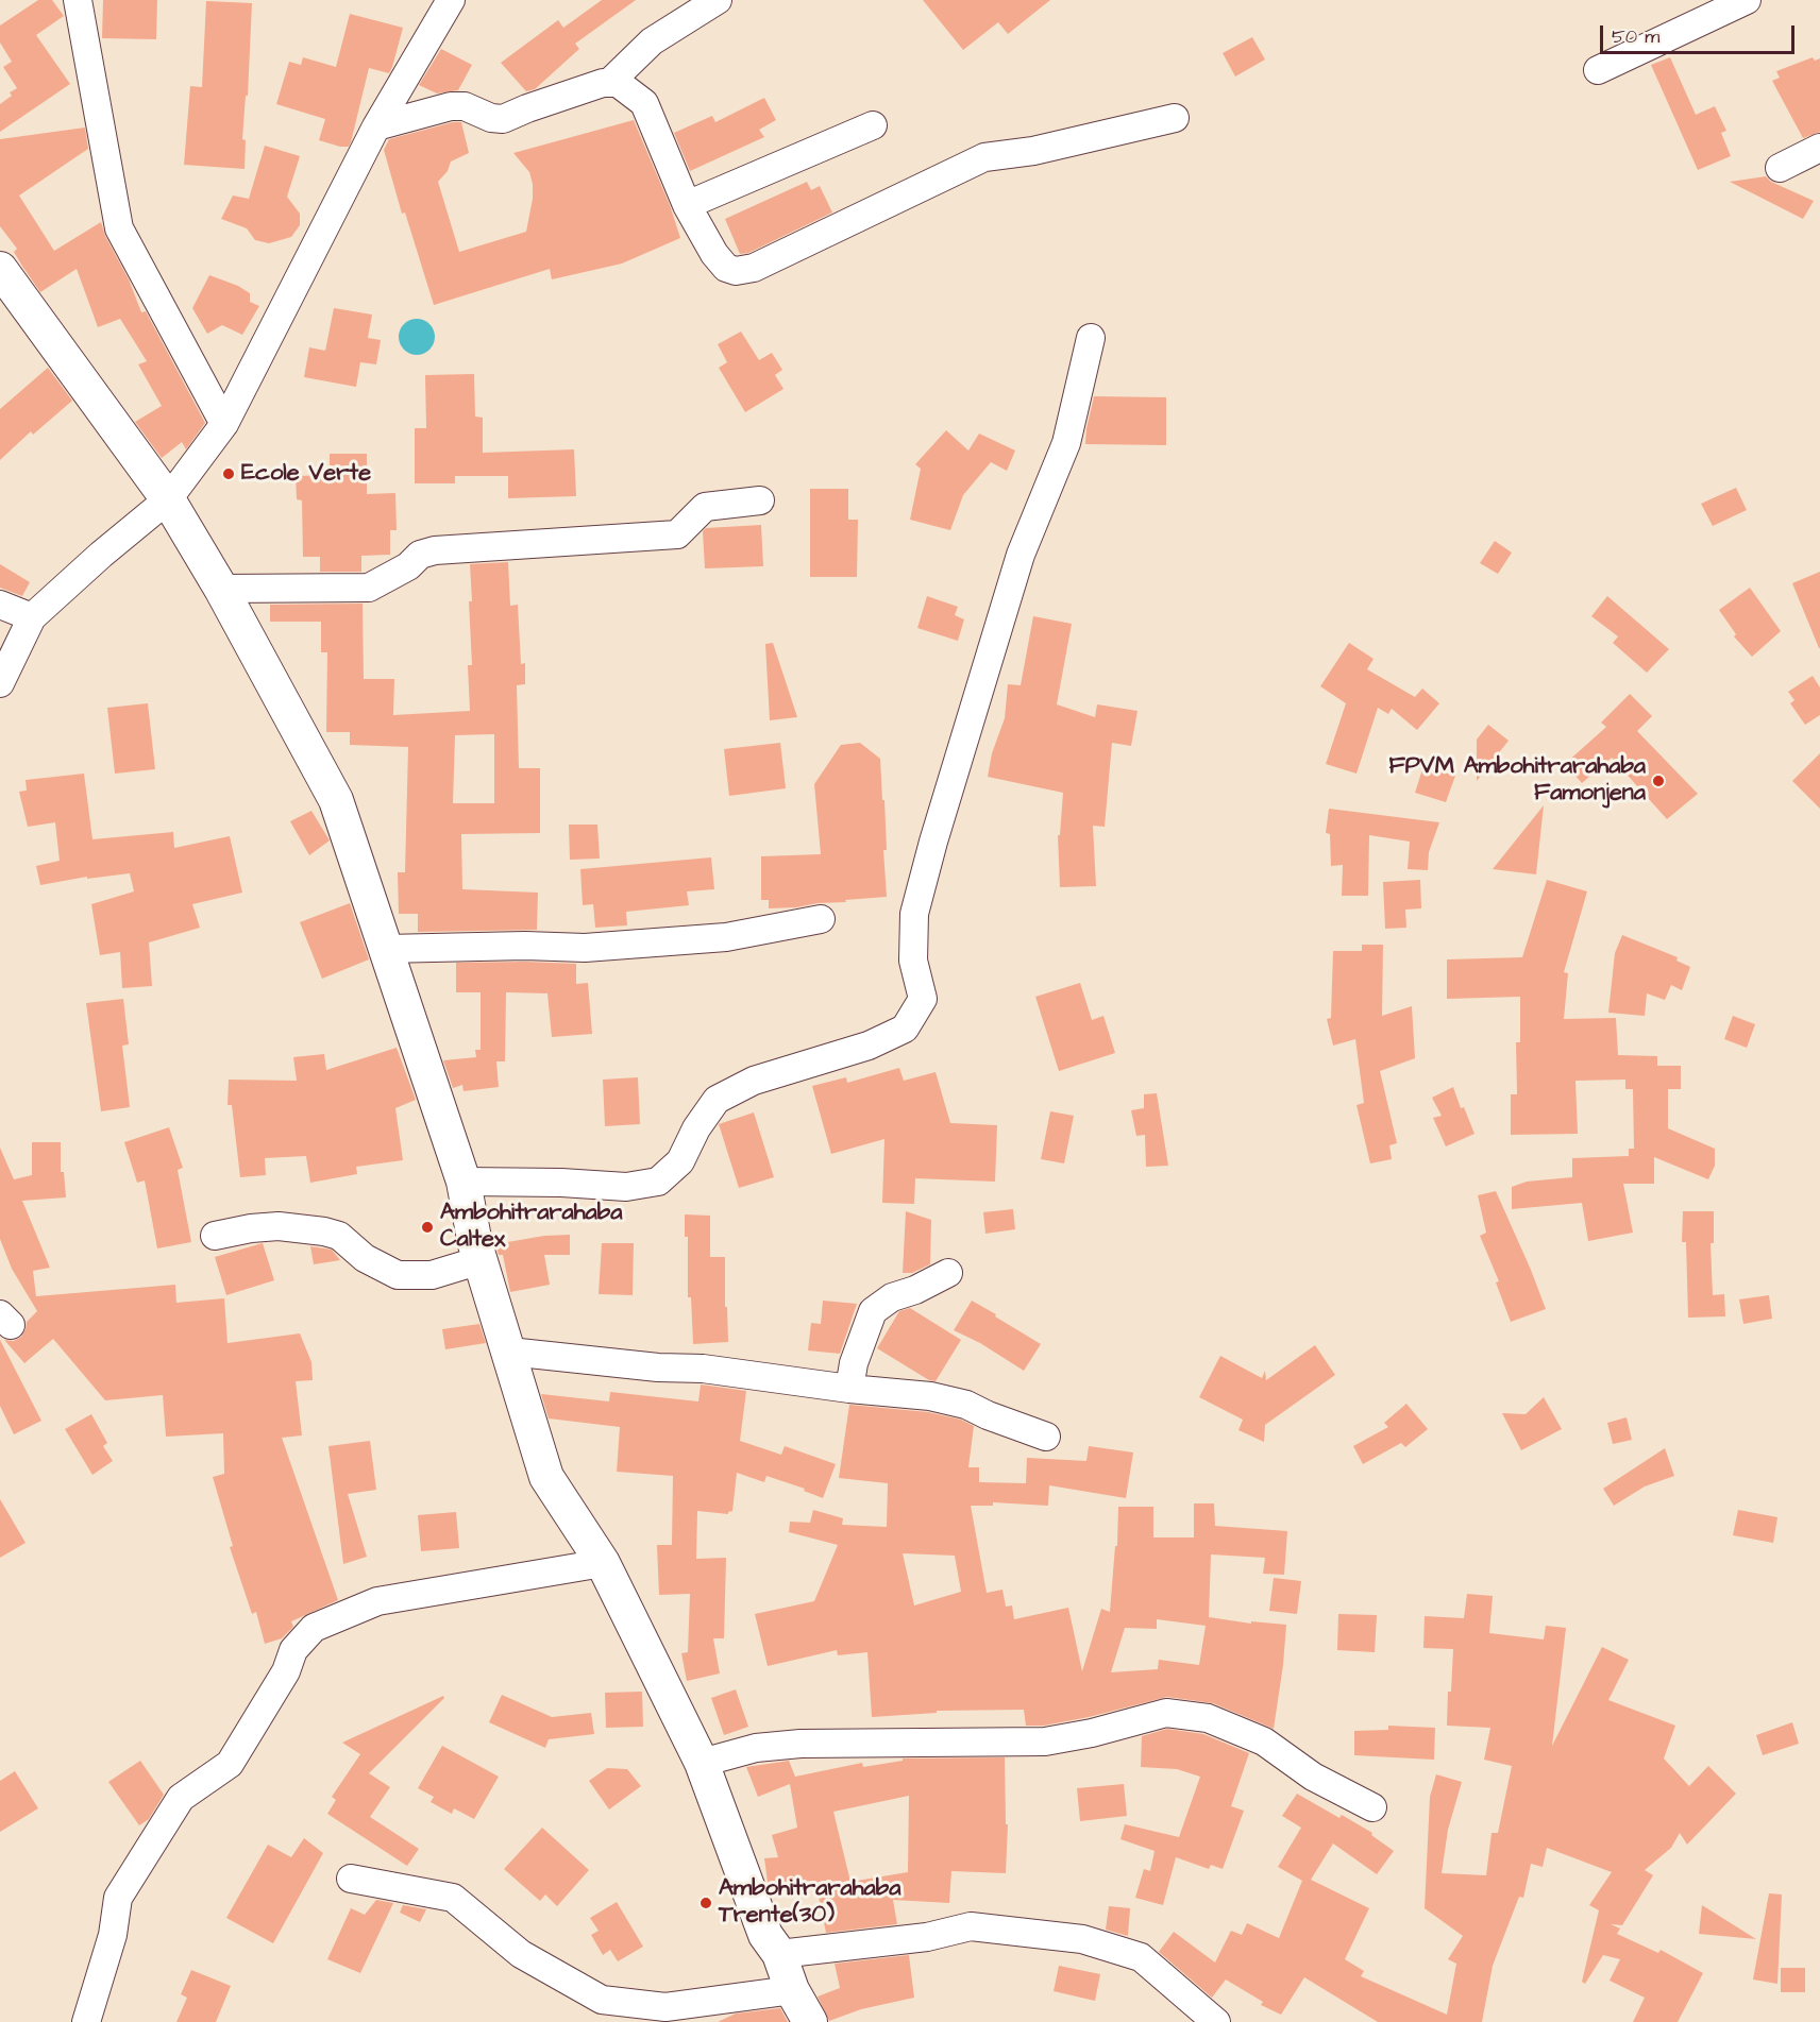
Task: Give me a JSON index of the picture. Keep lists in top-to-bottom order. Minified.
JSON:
{"places":["Ecole Verte","FPVM Ambohitrarahaba Famonjena","Ambohitrarahaba Caltex","Ambohitrarahaba Trente(30)"],"scale_bar":"50 m"}
